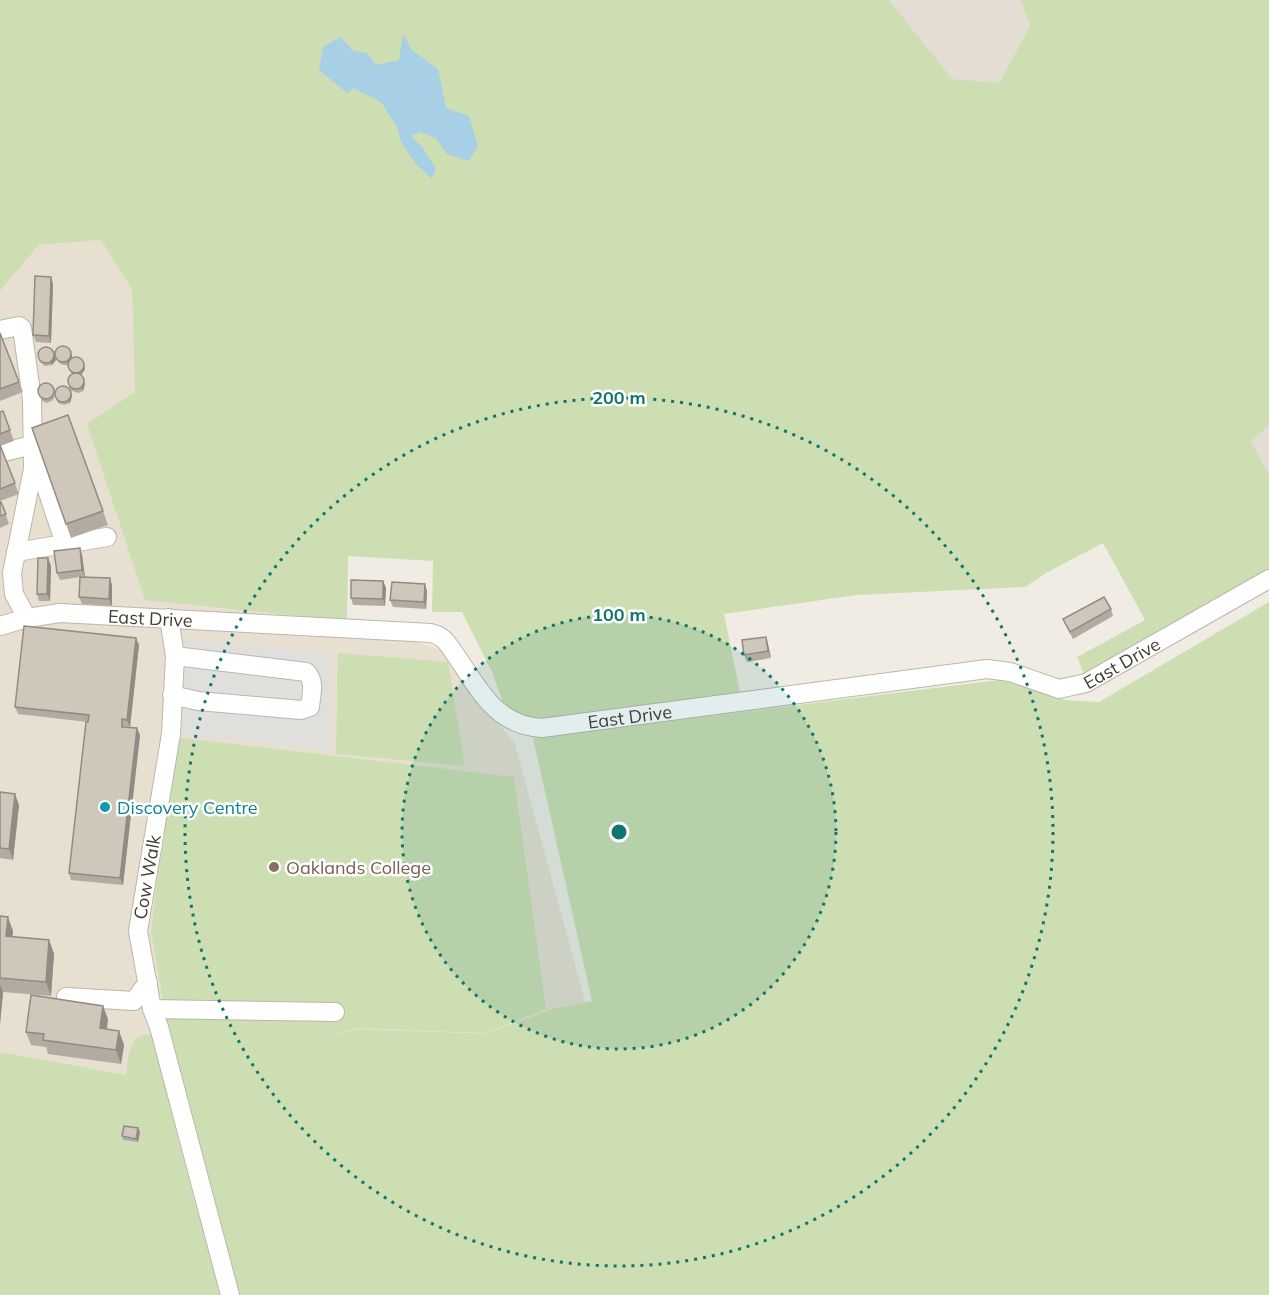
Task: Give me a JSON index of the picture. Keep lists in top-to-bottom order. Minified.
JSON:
{"streets":{"lane":["East Drive","Cow Walk"]},"crossings":[["East Drive","Cow Walk"]],"places":["Discovery Centre","Oaklands College"],"rings":["200 m","100 m"]}
